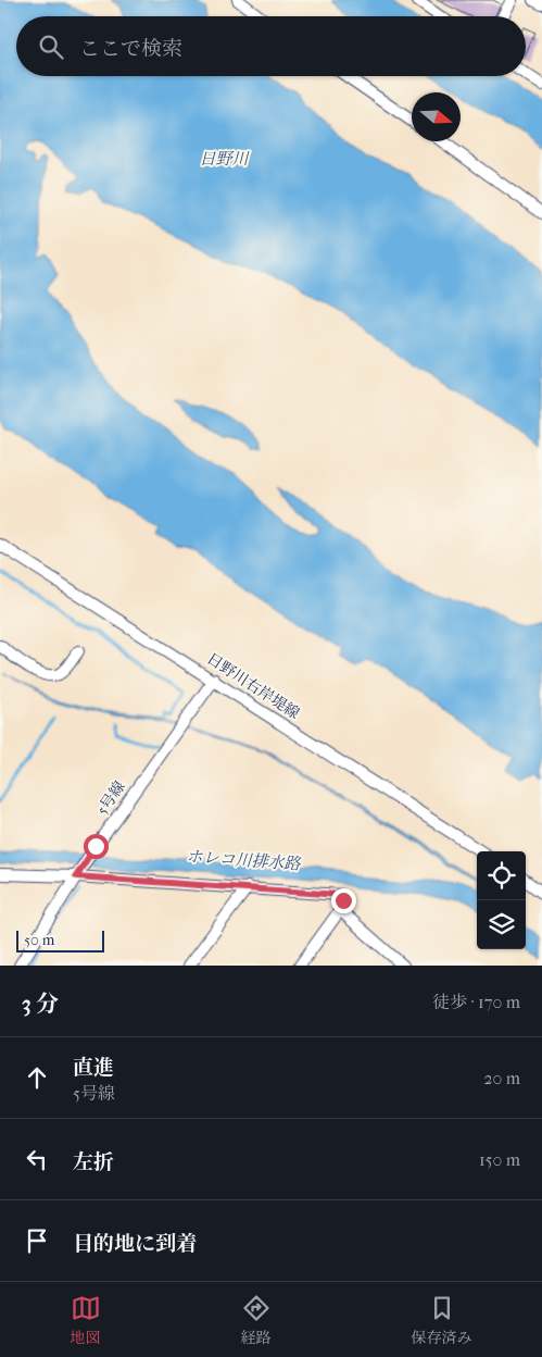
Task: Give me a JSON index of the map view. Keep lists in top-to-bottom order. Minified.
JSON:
{"streets":{"street":["日野川右岸堤線","5号線"]},"crossings":[["日野川右岸堤線","5号線"]],"water":["日野川","ホレコ川排水路"],"scale_bar":"50 m","north":"right","page":{"search":"ここで検索","scale":"50 m","heading":["3 分","徒歩 · 170 m"],"list":[["直進","5号線","20 m"],["左折","150 m"],"目的地に到着"],"nav":["地図","経路","保存済み"]}}
